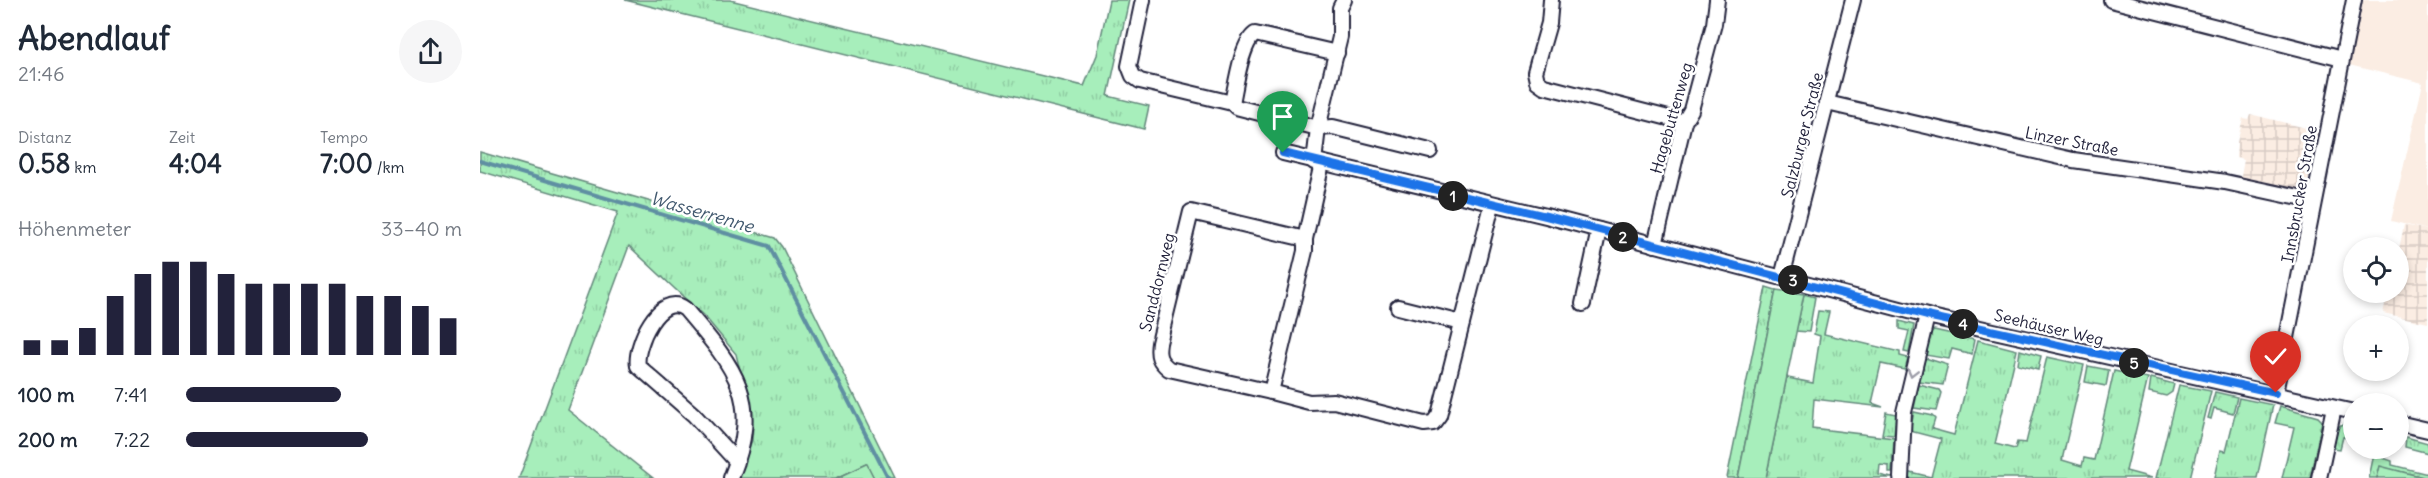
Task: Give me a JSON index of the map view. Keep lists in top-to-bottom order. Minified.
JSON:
{"streets":{"street":["Hagebuttenweg","Salzburger Straße","Linzer Straße","Innsbrucker Straße","Sanddornweg","Seehäuser Weg"]},"crossings":[["Hagebuttenweg","Seehäuser Weg"],["Salzburger Straße","Linzer Straße"],["Salzburger Straße","Seehäuser Weg"],["Linzer Straße","Innsbrucker Straße"],["Innsbrucker Straße","Seehäuser Weg"],["Sanddornweg","Seehäuser Weg"]],"water":["Wasserrenne"],"page":{"heading":["Abendlauf","21:46"],"stats":[["Distanz","0.58 km"],["Zeit","4:04"],["Tempo","7:00 /km"]],"pins":["1","2","3","4","5"],"chart":["Höhenmeter","33–40 m"],"map_buttons":["+","−"],"list":[{"name":"100 m","note":"7:41"},{"name":"200 m","note":"7:22"}]}}
